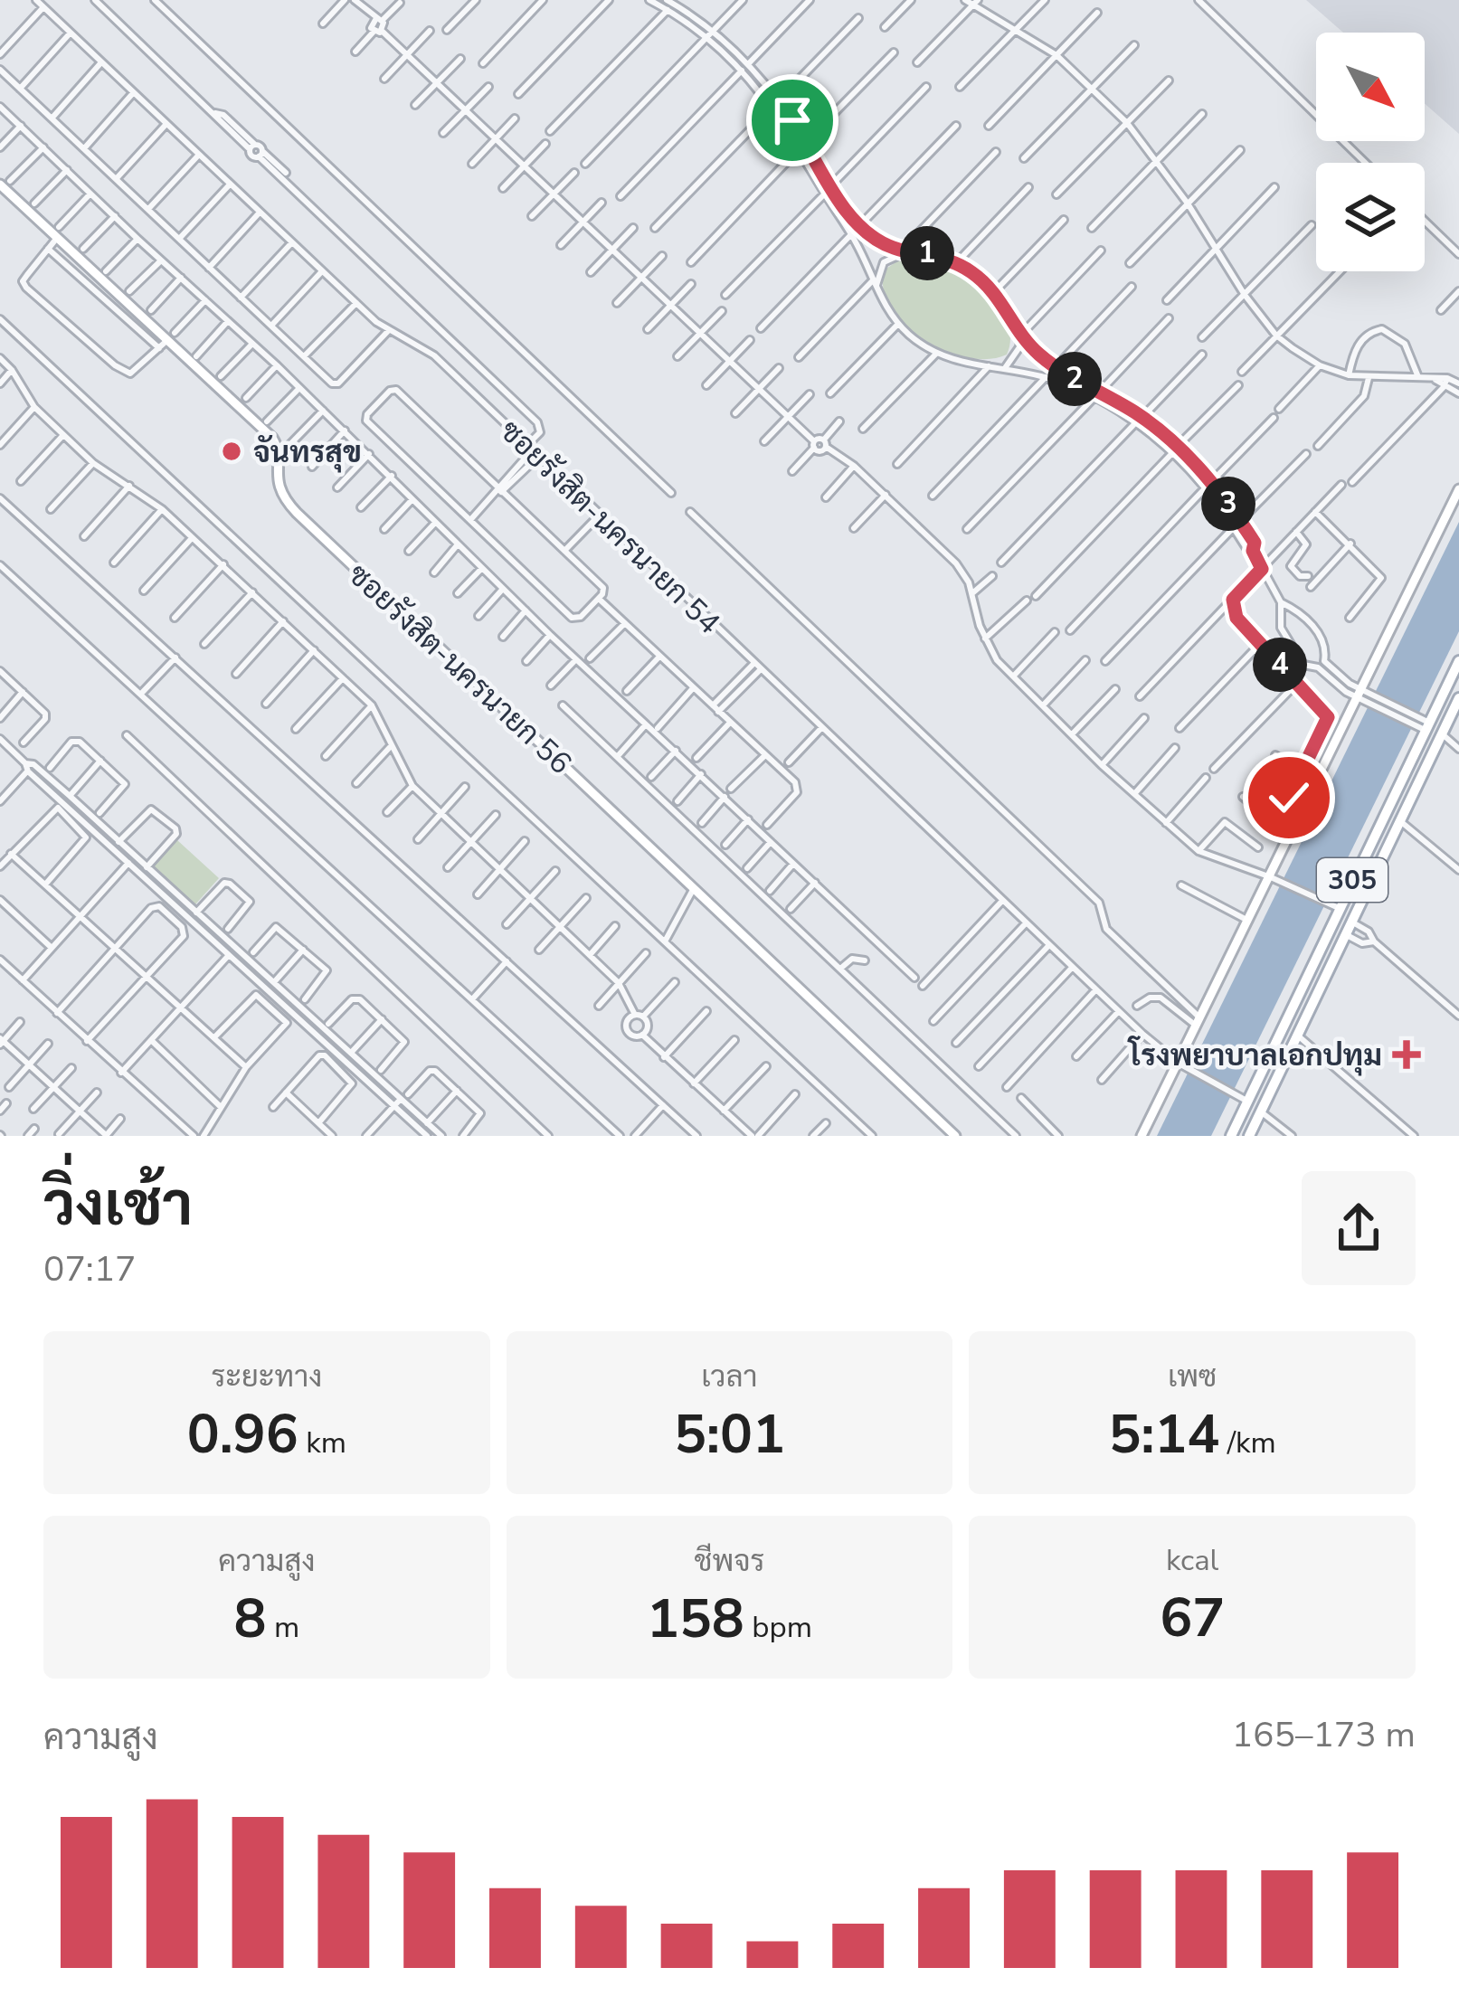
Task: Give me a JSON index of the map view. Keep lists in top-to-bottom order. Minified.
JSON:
{"streets":{"main road":["305"],"street":["ซอยรังสิต-นครนายก 54","ซอยรังสิต-นครนายก 56"]},"crossings":[["ซอยรังสิต-นครนายก 54","305"]],"places":{"other":["จันทรสุข"],"health":["โรงพยาบาลเอกปทุม"]},"north":"bottom right","page":{"pins":["1","2","3","4"],"heading":["วิ่งเช้า","07:17"],"stats":[["ระยะทาง","0.96 km"],["เวลา","5:01"],["เพซ","5:14 /km"],["ความสูง","8 m"],["ชีพจร","158 bpm"],["kcal","67"]],"chart":["ความสูง","165–173 m"]}}
